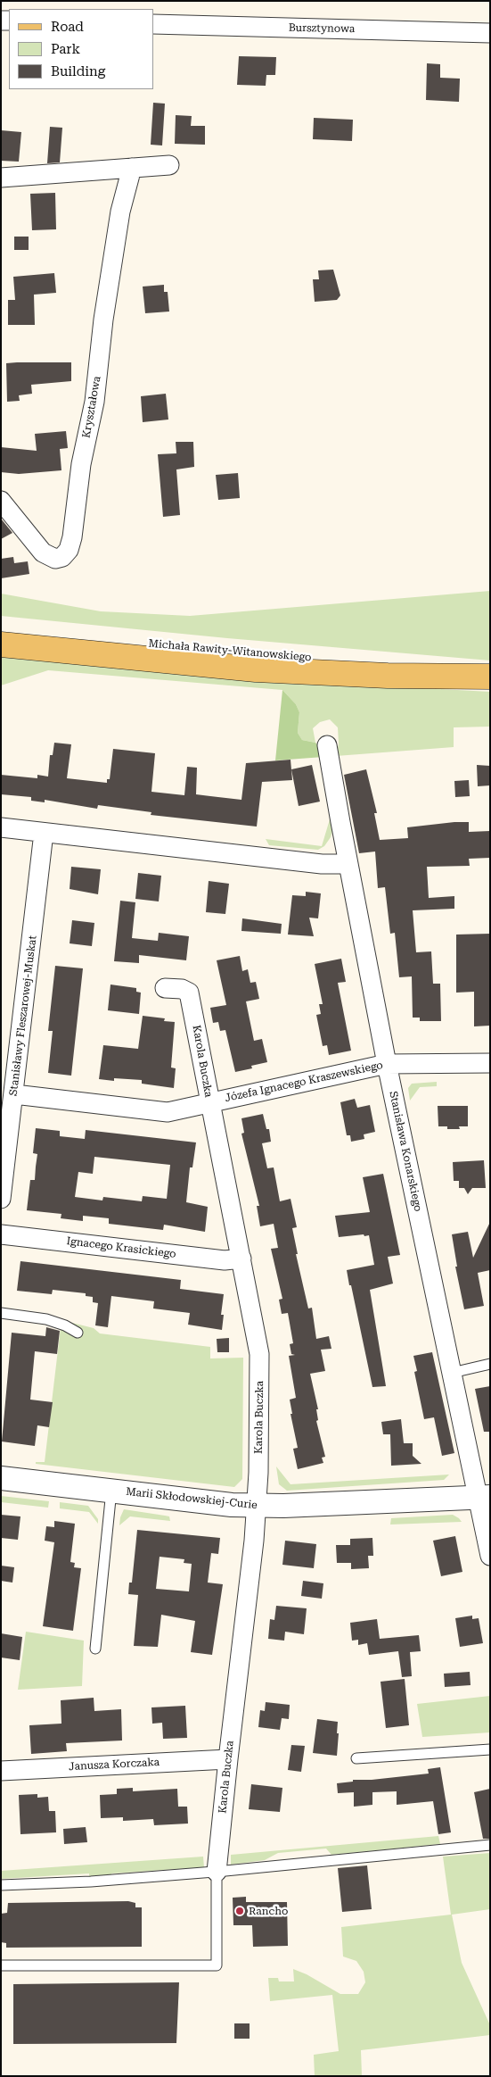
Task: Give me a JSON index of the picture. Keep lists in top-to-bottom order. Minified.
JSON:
{"streets":{"main road":["Michała Rawity-Witanowskiego"],"street":["Bursztynowa","Kryształowa","Stanisławy Fleszarowej-Muskat","Karola Buczka","Józefa Ignacego Kraszewskiego","Stanisława Konarskiego","Ignacego Krasickiego","Marii Skłodowskiej-Curie","Janusza Korczaka"]},"crossings":[["Stanisławy Fleszarowej-Muskat","Józefa Ignacego Kraszewskiego"],["Karola Buczka","Józefa Ignacego Kraszewskiego"],["Karola Buczka","Ignacego Krasickiego"],["Karola Buczka","Marii Skłodowskiej-Curie"],["Karola Buczka","Janusza Korczaka"],["Józefa Ignacego Kraszewskiego","Stanisława Konarskiego"],["Stanisława Konarskiego","Marii Skłodowskiej-Curie"]],"places":["Rancho"],"legend":["Road","Park","Building"]}
